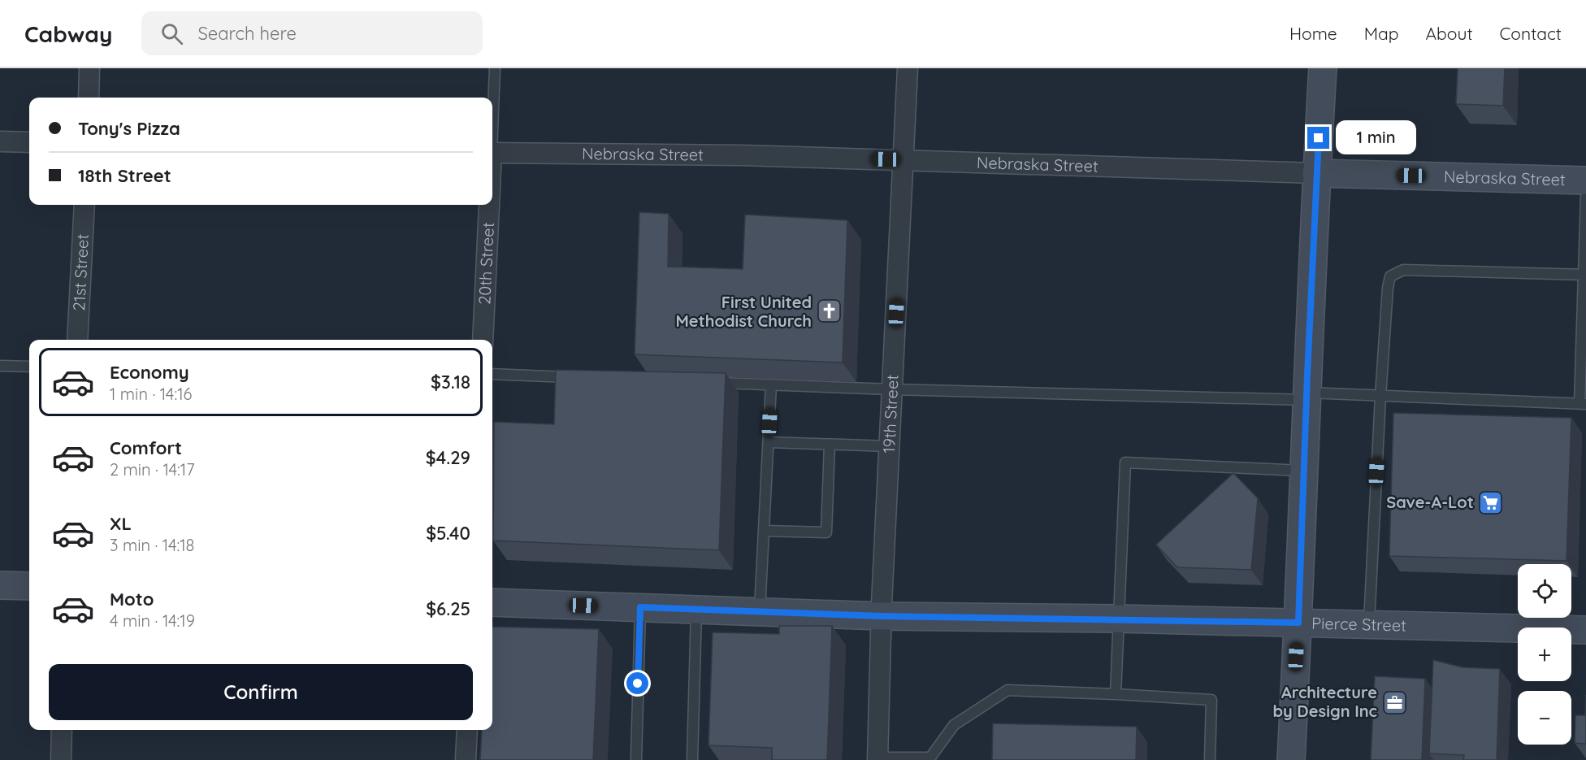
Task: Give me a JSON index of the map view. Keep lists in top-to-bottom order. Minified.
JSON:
{"streets":{"main road":["Nebraska Street","Pierce Street"],"street":["20th Street","21st Street","19th Street"]},"crossings":[["Nebraska Street","19th Street"],["19th Street","Pierce Street"]],"places":{"church":["First United Methodist Church"],"supermarket":["Save-A-Lot"],"office":["Architecture by Design Inc"]},"page":{"header":"Cabway","search":"Search here","nav":["Home","Map","About","Contact"],"banner":["Tony's Pizza","18th Street"],"bubble":"1 min","list":[{"name":"Economy","note":"1 min · 14:16","value":"$3.18"},{"name":"Comfort","note":"2 min · 14:17","value":"$4.29"},{"name":"XL","note":"3 min · 14:18","value":"$5.40"},{"name":"Moto","note":"4 min · 14:19","value":"$6.25"}],"map_buttons":["+","−"],"buttons":"Confirm"}}
